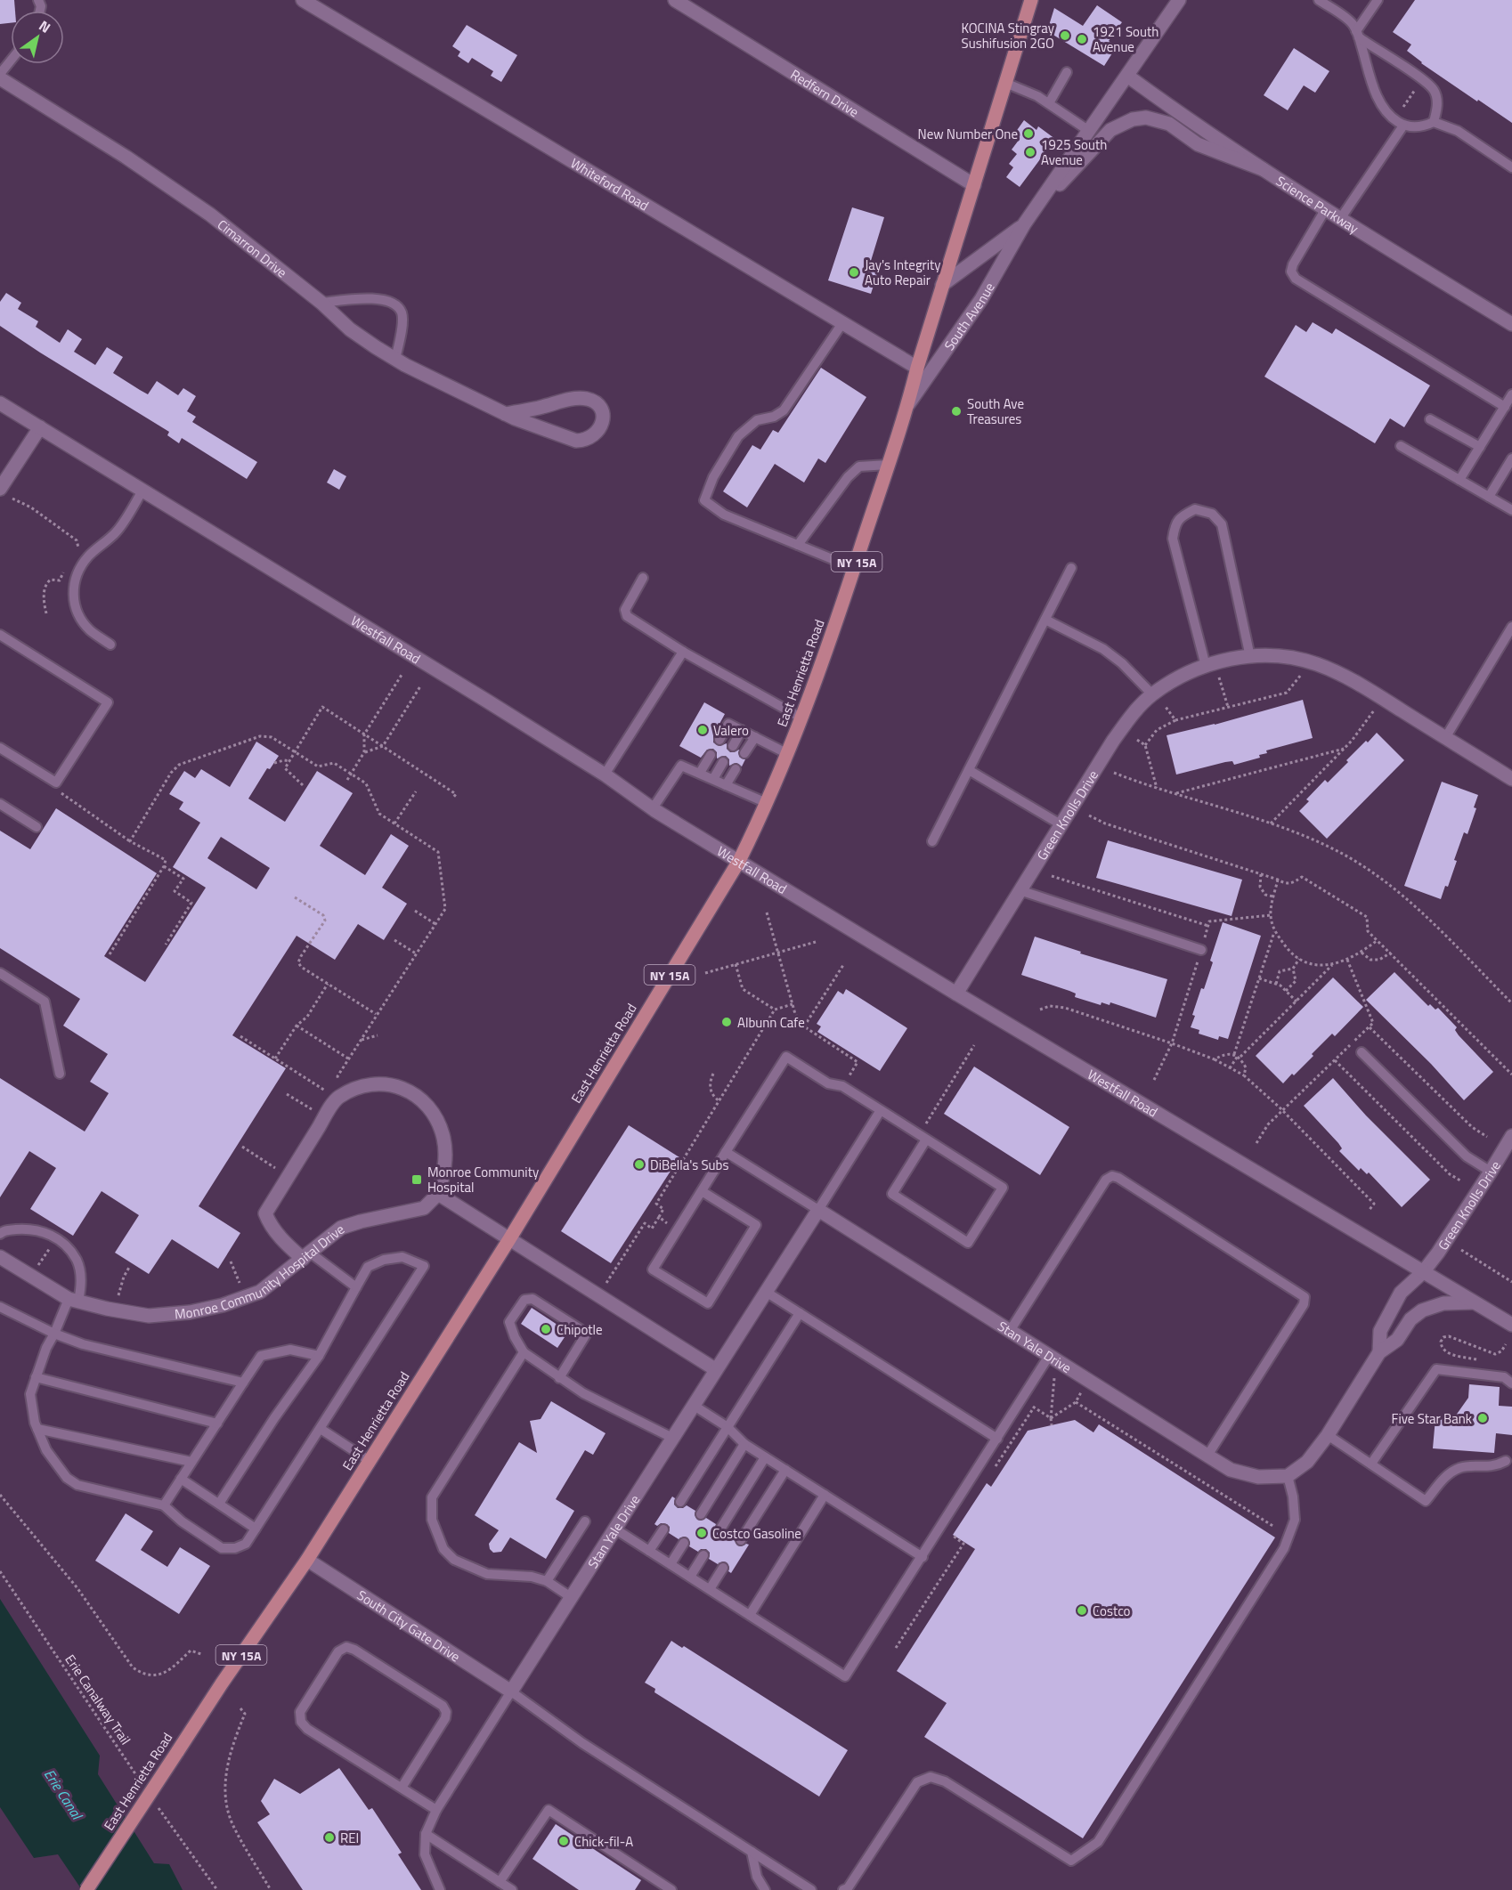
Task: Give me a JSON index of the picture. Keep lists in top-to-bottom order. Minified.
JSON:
{"streets":{"main road":["NY 15A","East Henrietta Road"],"street":["Redfern Drive","Whiteford Road","Science Parkway","Cimarron Drive","South Avenue","Westfall Road","Green Knolls Drive","Monroe Community Hospital Drive","Stan Yale Drive","South City Gate Drive"],"path":["Erie Canalway Trail"]},"crossings":[["Redfern Drive","East Henrietta Road"],["Whiteford Road","East Henrietta Road"],["Science Parkway","South Avenue"],["South Avenue","East Henrietta Road"],["Westfall Road","East Henrietta Road"],["Westfall Road","Green Knolls Drive"],["East Henrietta Road","South City Gate Drive"],["Stan Yale Drive","South City Gate Drive"]],"water":["Erie Canal"],"places":{"other":["KOCINA Stingray Sushifusion 2GO","1921 South Avenue","New Number One","1925 South Avenue","Jay's Integrity Auto Repair","South Ave Treasures","Valero","Albunn Cafe","DiBella's Subs","Chipotle","Five Star Bank","Costco Gasoline","Costco","REI","Chick-fil-A"],"transit":["Monroe Community Hospital"]},"north":"top right"}
